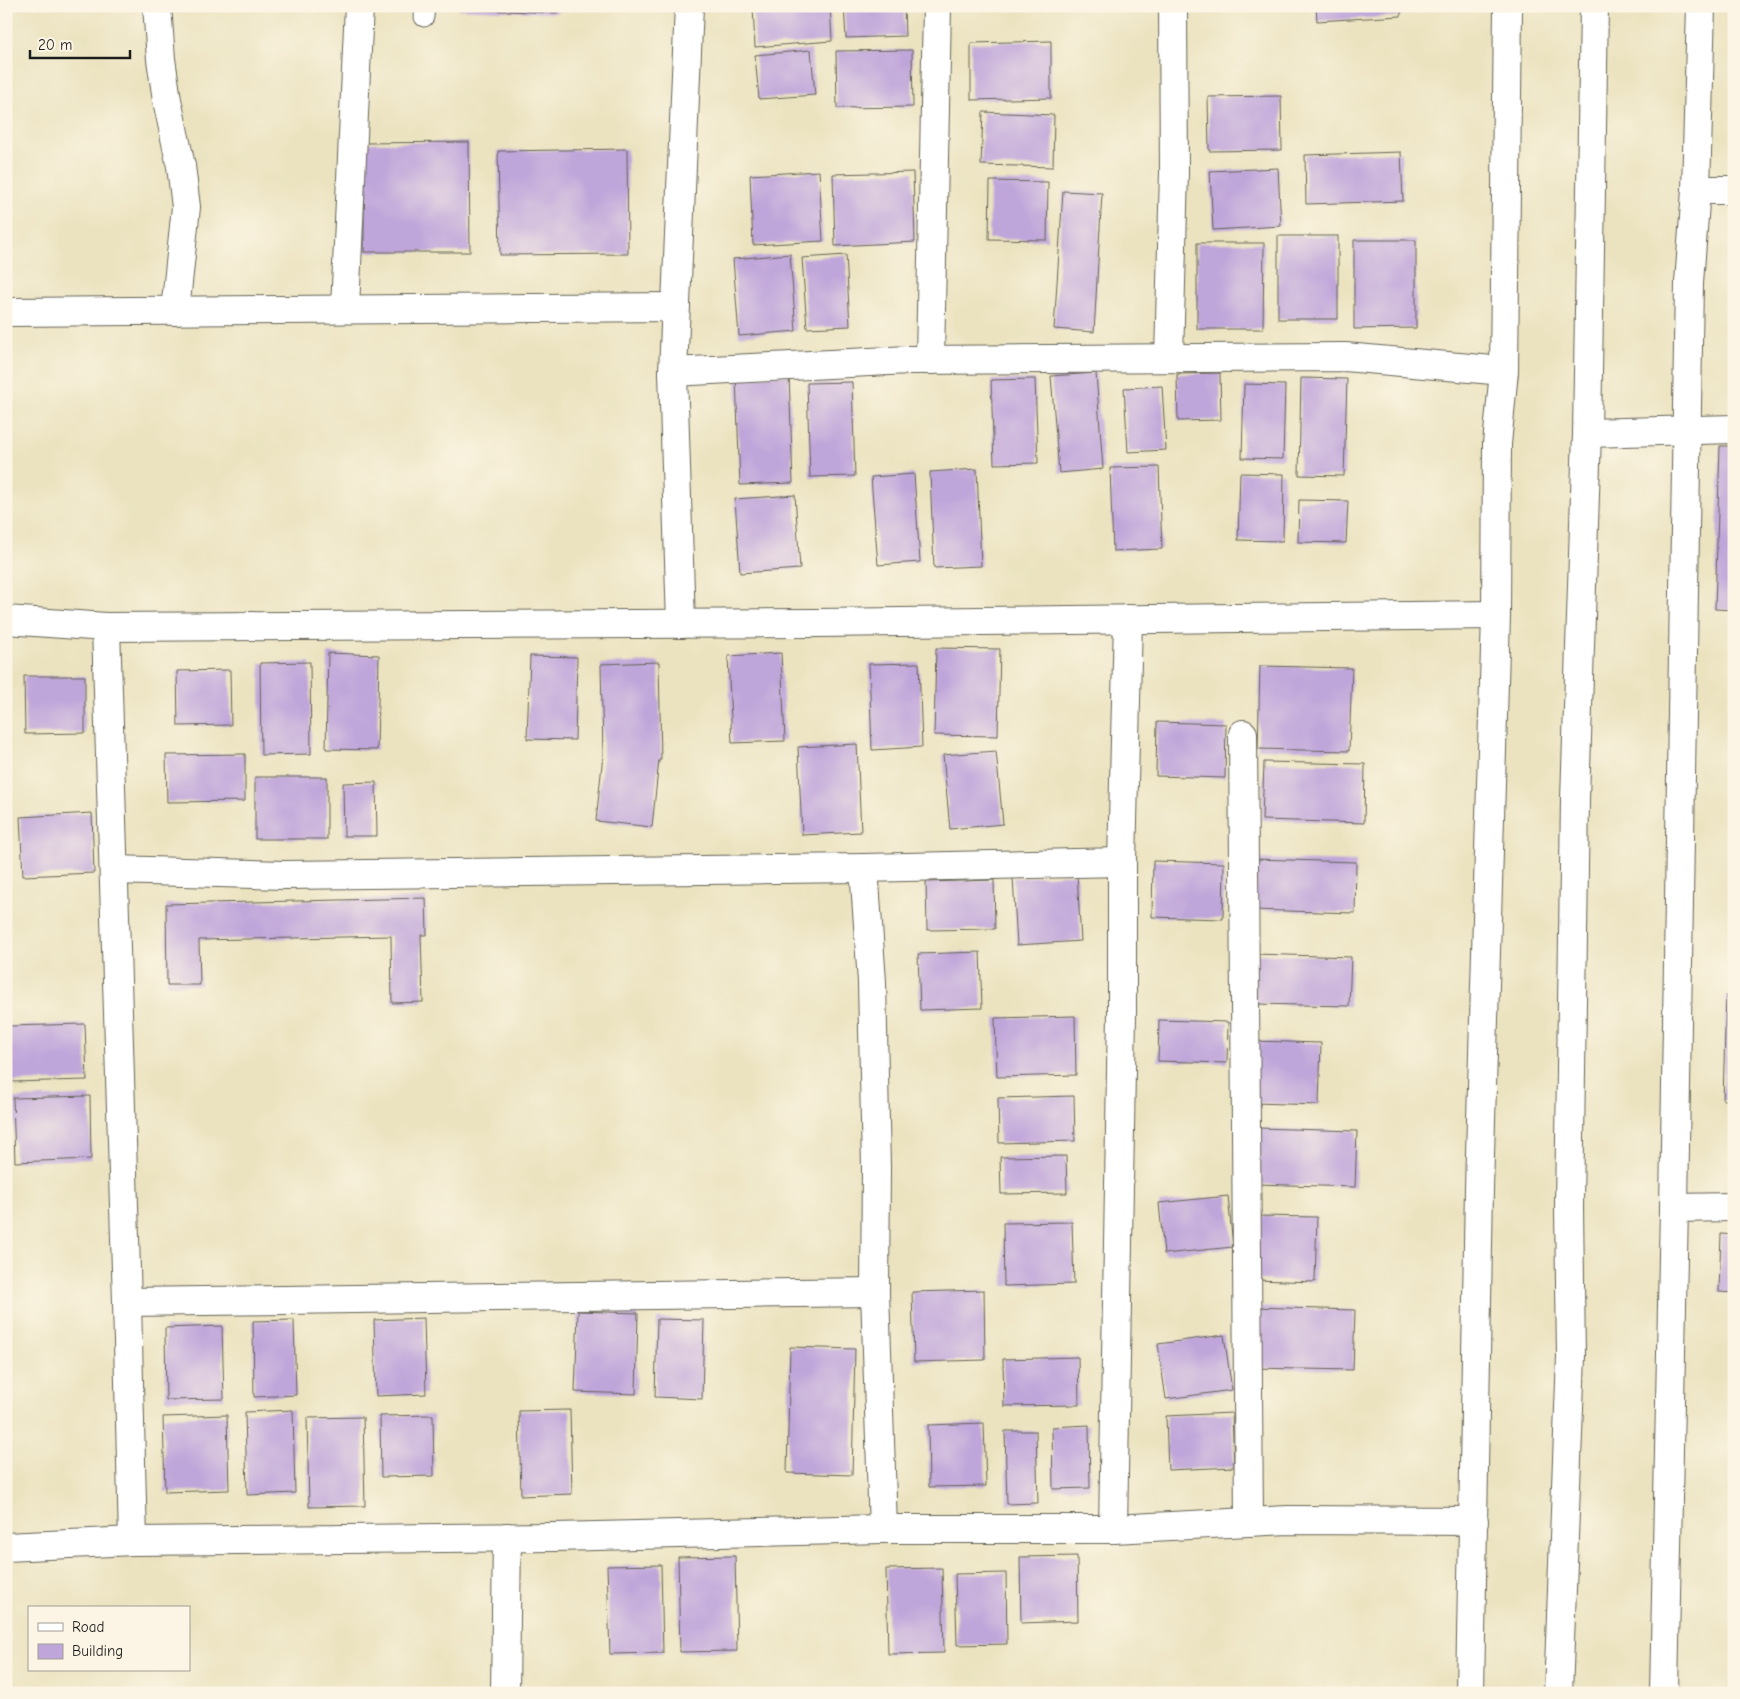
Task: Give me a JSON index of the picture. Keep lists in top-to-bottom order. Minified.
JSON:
{"legend":["Road","Building"],"scale_bar":"20 m"}
